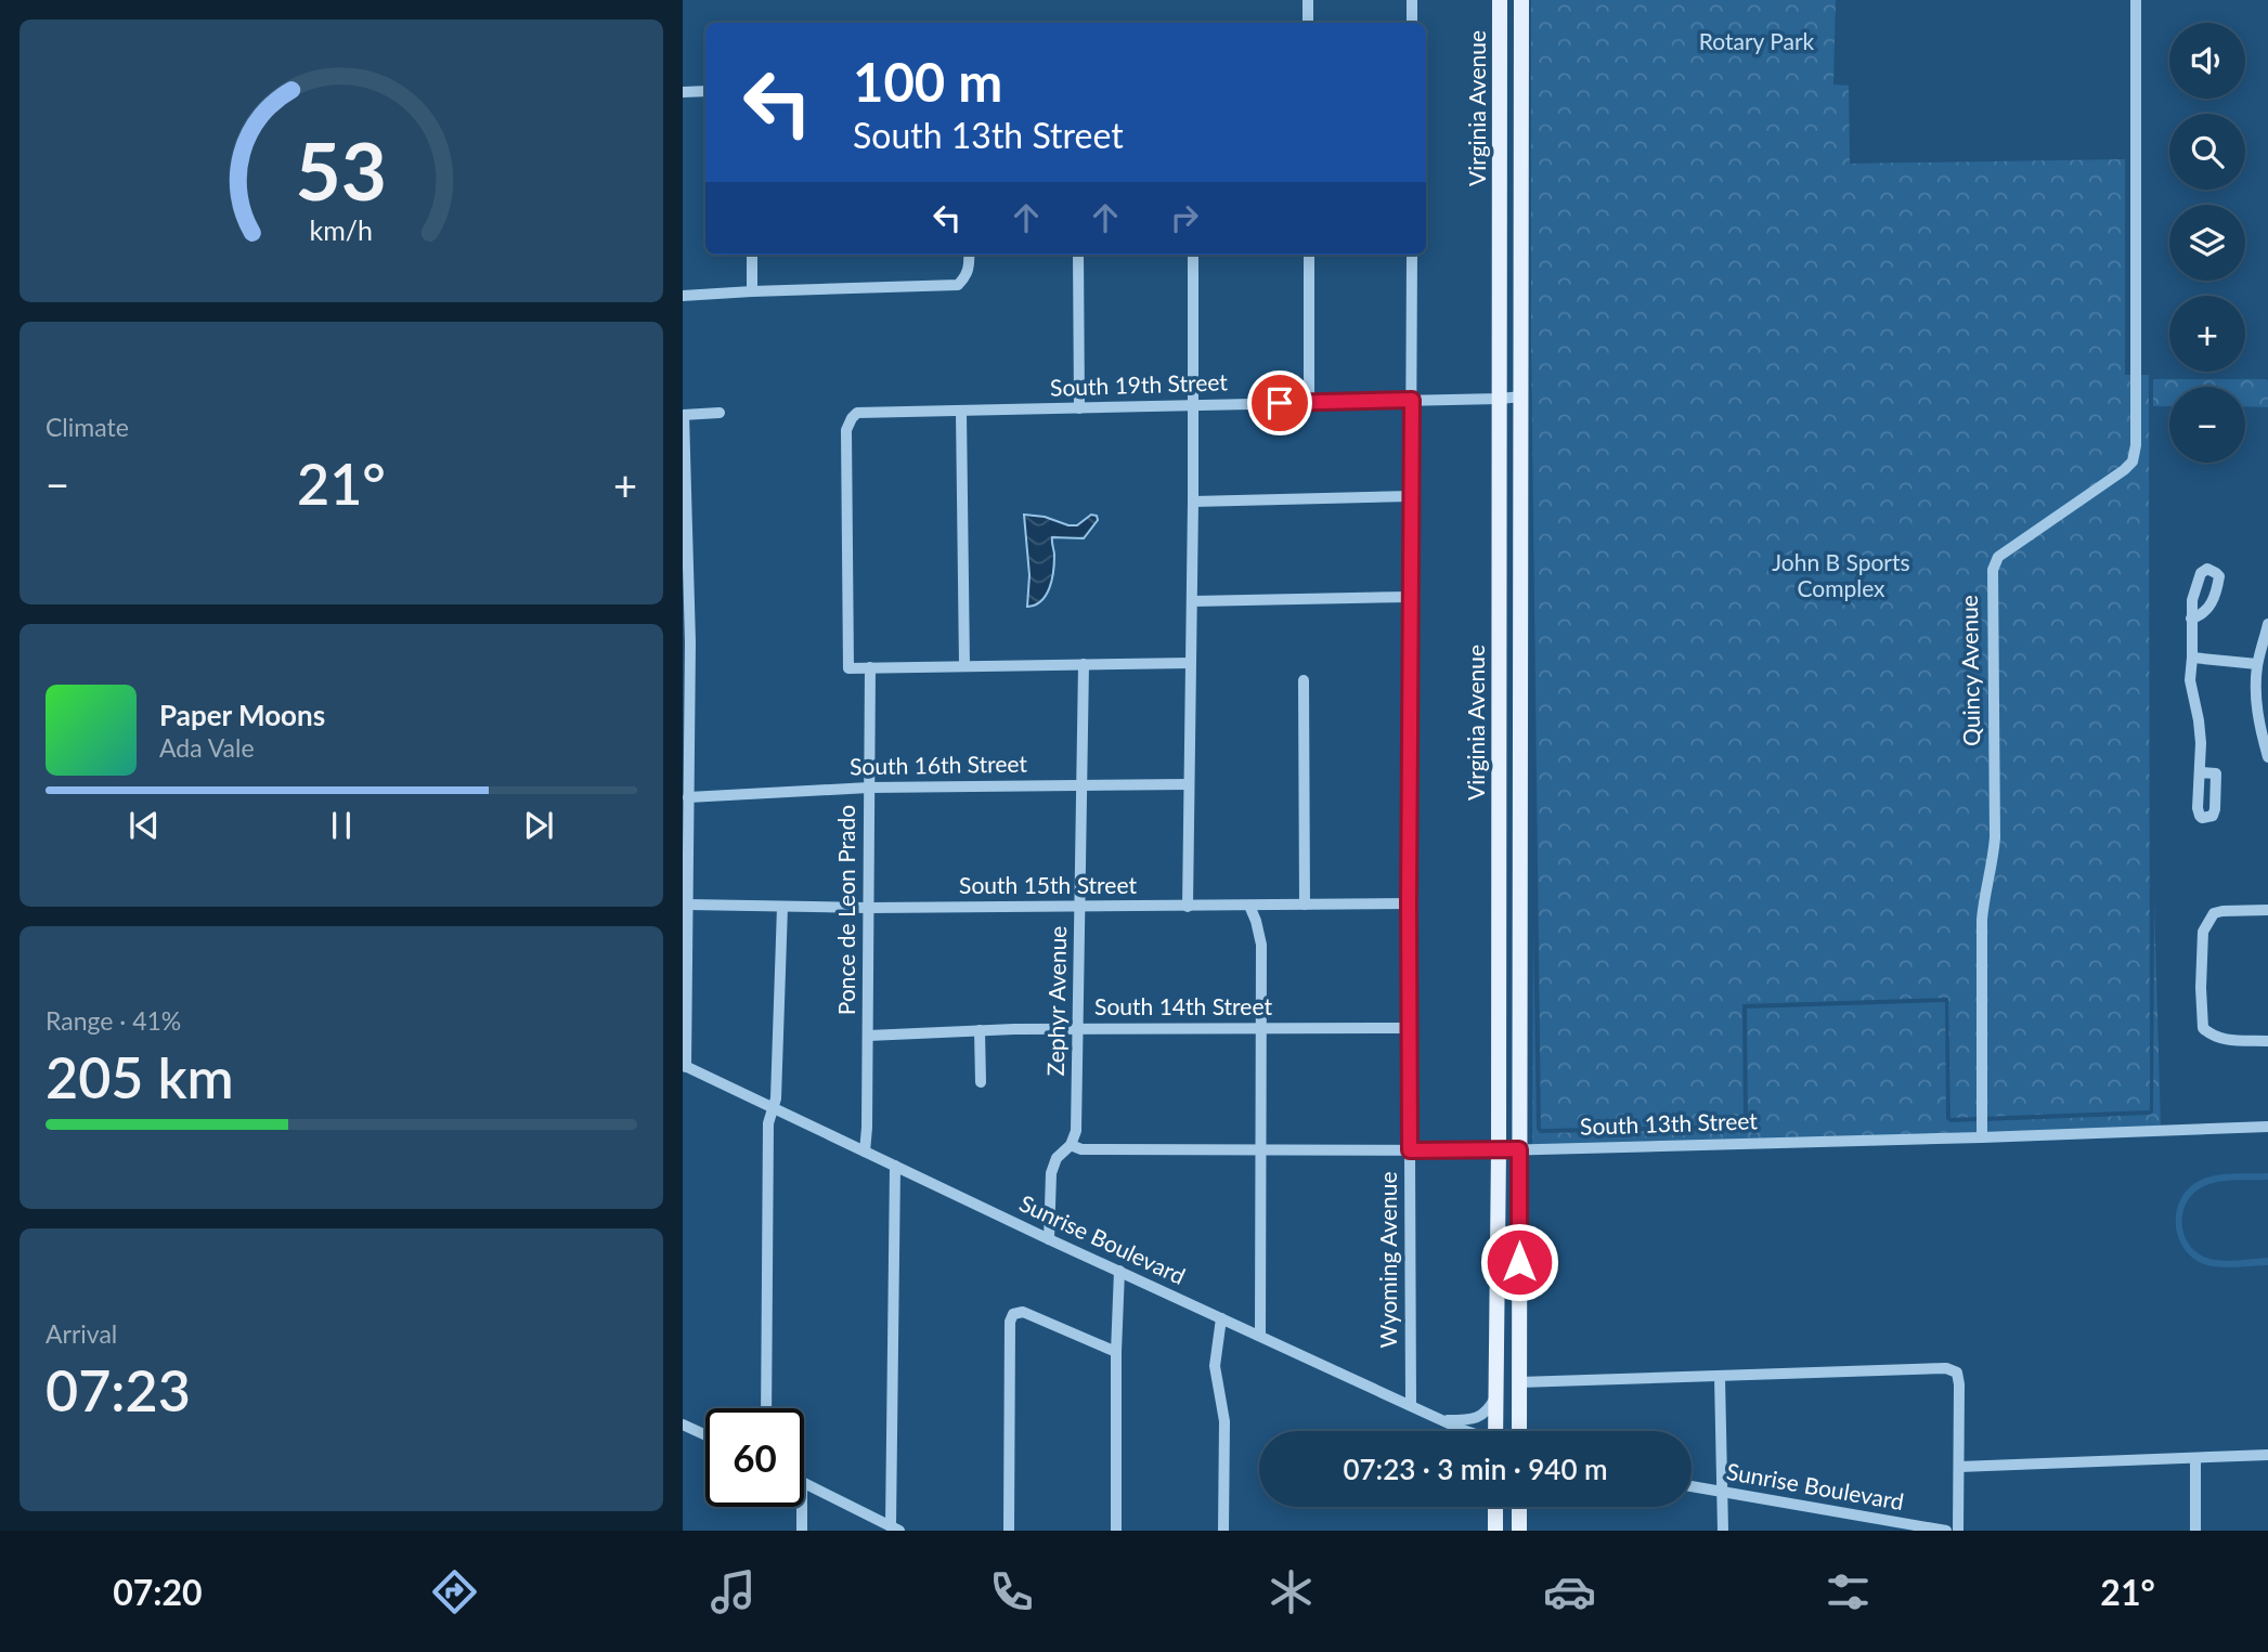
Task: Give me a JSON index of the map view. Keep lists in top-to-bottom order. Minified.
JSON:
{"streets":{"main road":["Virginia Avenue"],"street":["South 19th Street","Quincy Avenue","South 16th Street","South 15th Street","Ponce de Leon Prado","Zephyr Avenue","South 14th Street","South 13th Street","Sunrise Boulevard","Wyoming Avenue"]},"crossings":[["Virginia Avenue","South 19th Street"],["Virginia Avenue","South 13th Street"],["South 19th Street","Ponce de Leon Prado"],["South 19th Street","Wyoming Avenue"],["Quincy Avenue","South 13th Street"],["South 16th Street","Ponce de Leon Prado"],["South 16th Street","Zephyr Avenue"],["South 15th Street","Ponce de Leon Prado"],["South 15th Street","Zephyr Avenue"],["South 15th Street","Wyoming Avenue"],["Ponce de Leon Prado","South 14th Street"],["Ponce de Leon Prado","Sunrise Boulevard"],["Zephyr Avenue","South 14th Street"],["Zephyr Avenue","South 13th Street"],["Zephyr Avenue","Sunrise Boulevard"],["South 14th Street","Wyoming Avenue"],["South 13th Street","Wyoming Avenue"],["Sunrise Boulevard","Wyoming Avenue"]],"parks":["Rotary Park","John B Sports Complex"],"page":{"map_buttons":["+","−"],"turn":["100 m","South 13th Street"],"tile":["Climate",["Range · 41%","205 km"],["Arrival","07:23"]],"heat":["−","21°","+"],"song":["Paper Moons","Ada Vale"],"limit":"60","trip":"07:23 · 3 min · 940 m","tabs":["07:20","21°"],"gauge":["53","km/h"]}}
